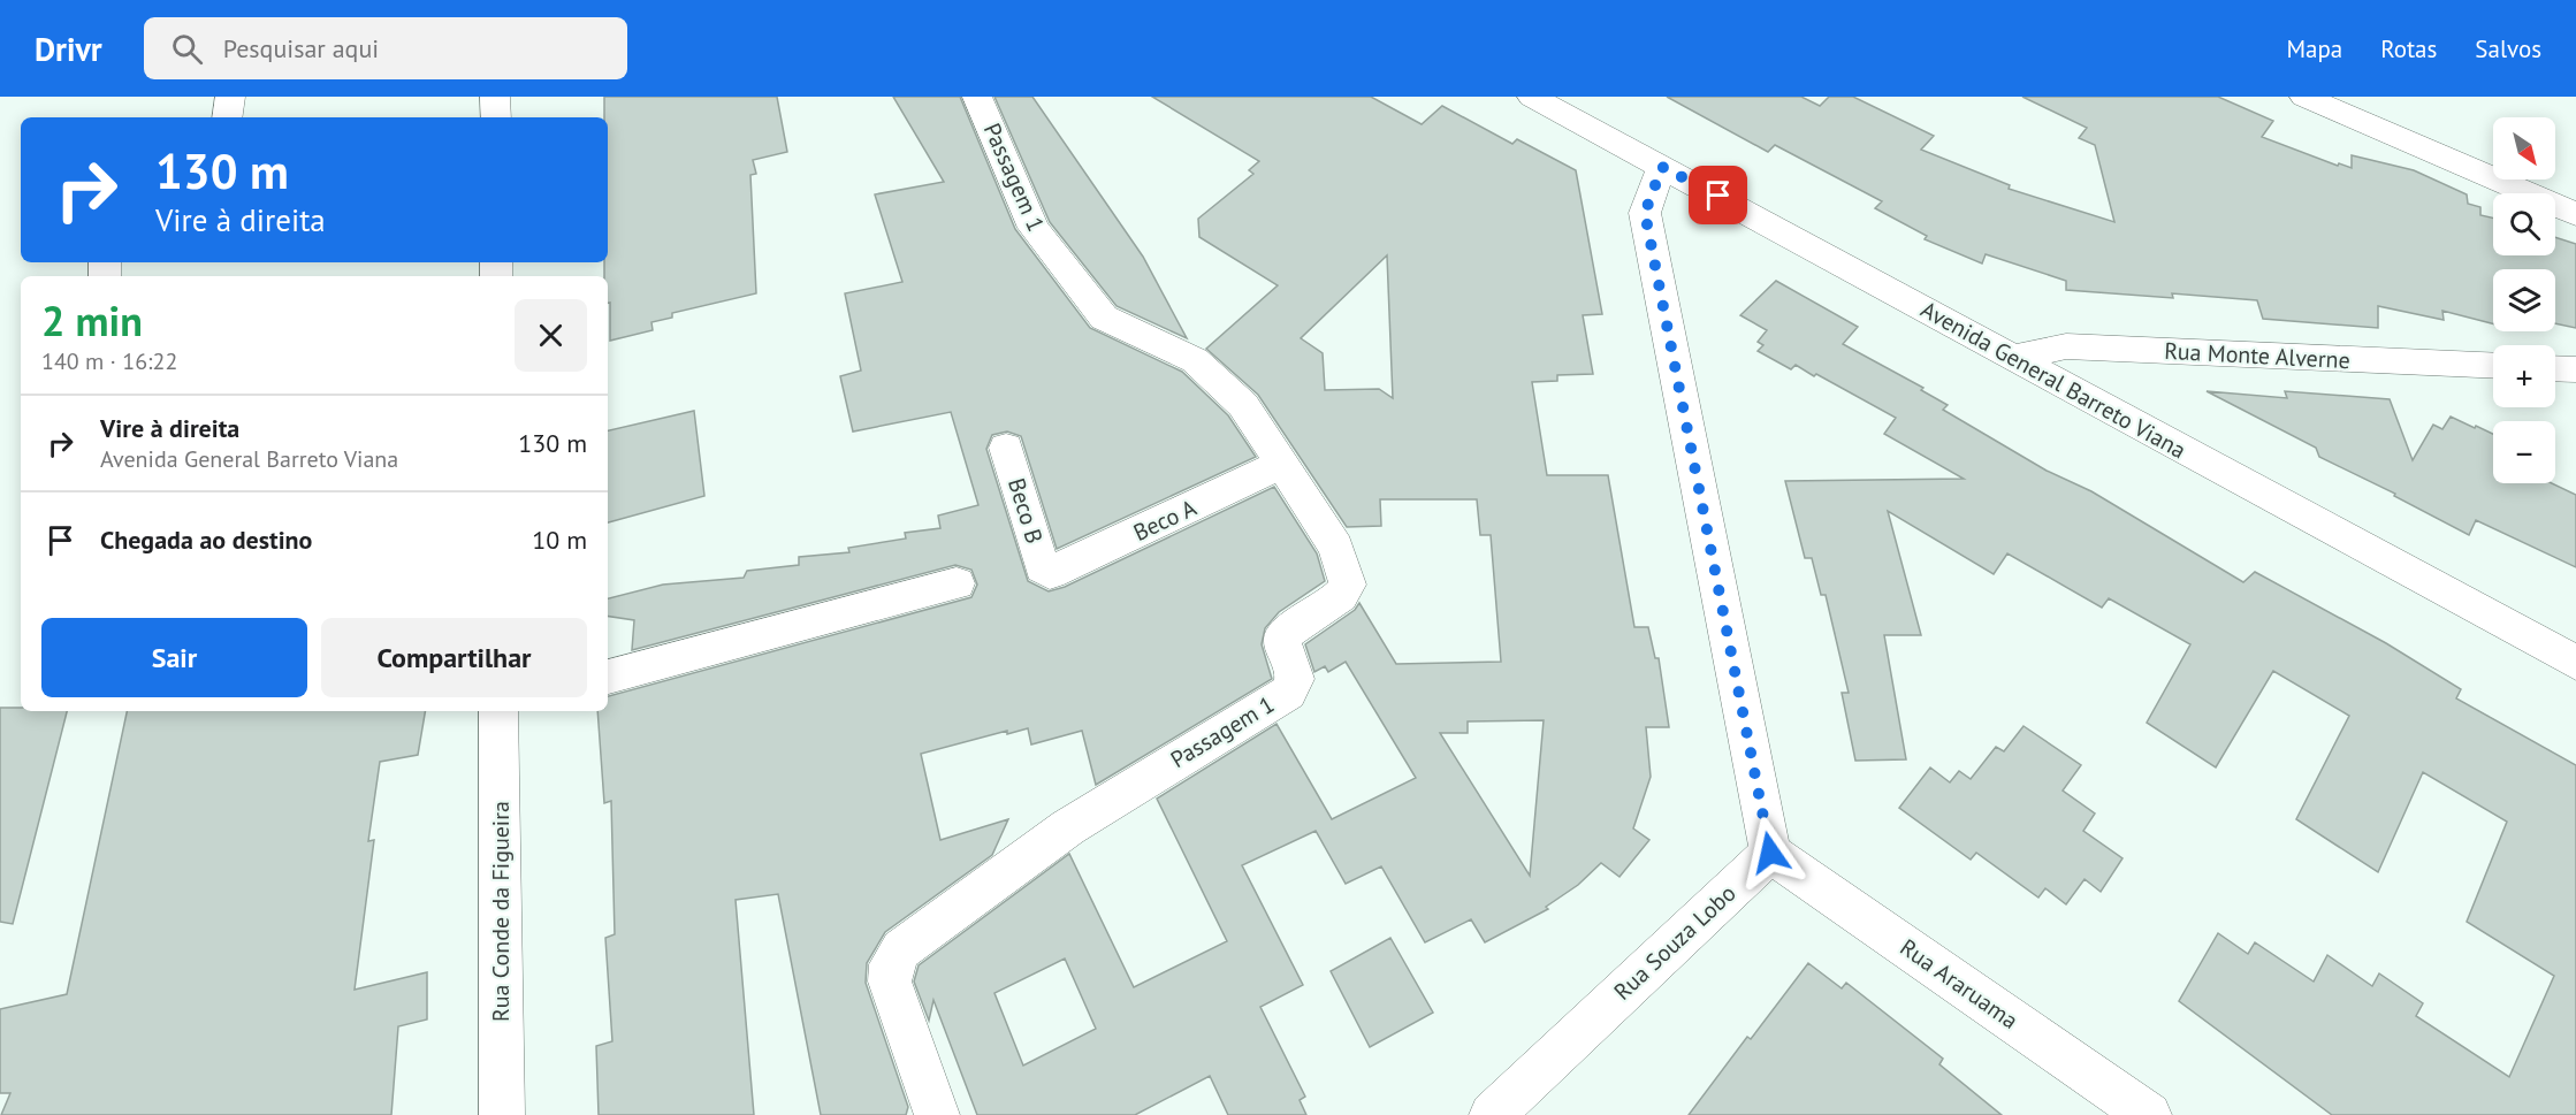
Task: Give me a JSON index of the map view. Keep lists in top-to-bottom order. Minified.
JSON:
{"streets":{"street":["Passagem 1","Rua Monte Alverne","Avenida General Barreto Viana","Beco B","Beco A","Rua Conde da Figueira","Rua Souza Lobo","Rua Araruama"]},"crossings":[["Passagem 1","Beco A"],["Rua Monte Alverne","Avenida General Barreto Viana"],["Beco B","Beco A"],["Rua Souza Lobo","Rua Araruama"]],"north":"bottom right","page":{"header":"Drivr","search":"Pesquisar aqui","nav":["Mapa","Rotas","Salvos"],"map_buttons":["+","−"],"turn":["130 m","Vire à direita"],"heading":["2 min","140 m · 16:22"],"list":[{"name":"Vire à direita","note":"Avenida General Barreto Viana","value":"130 m"},{"name":"Chegada ao destino","value":"10 m"}],"buttons":["Sair","Compartilhar"]}}
